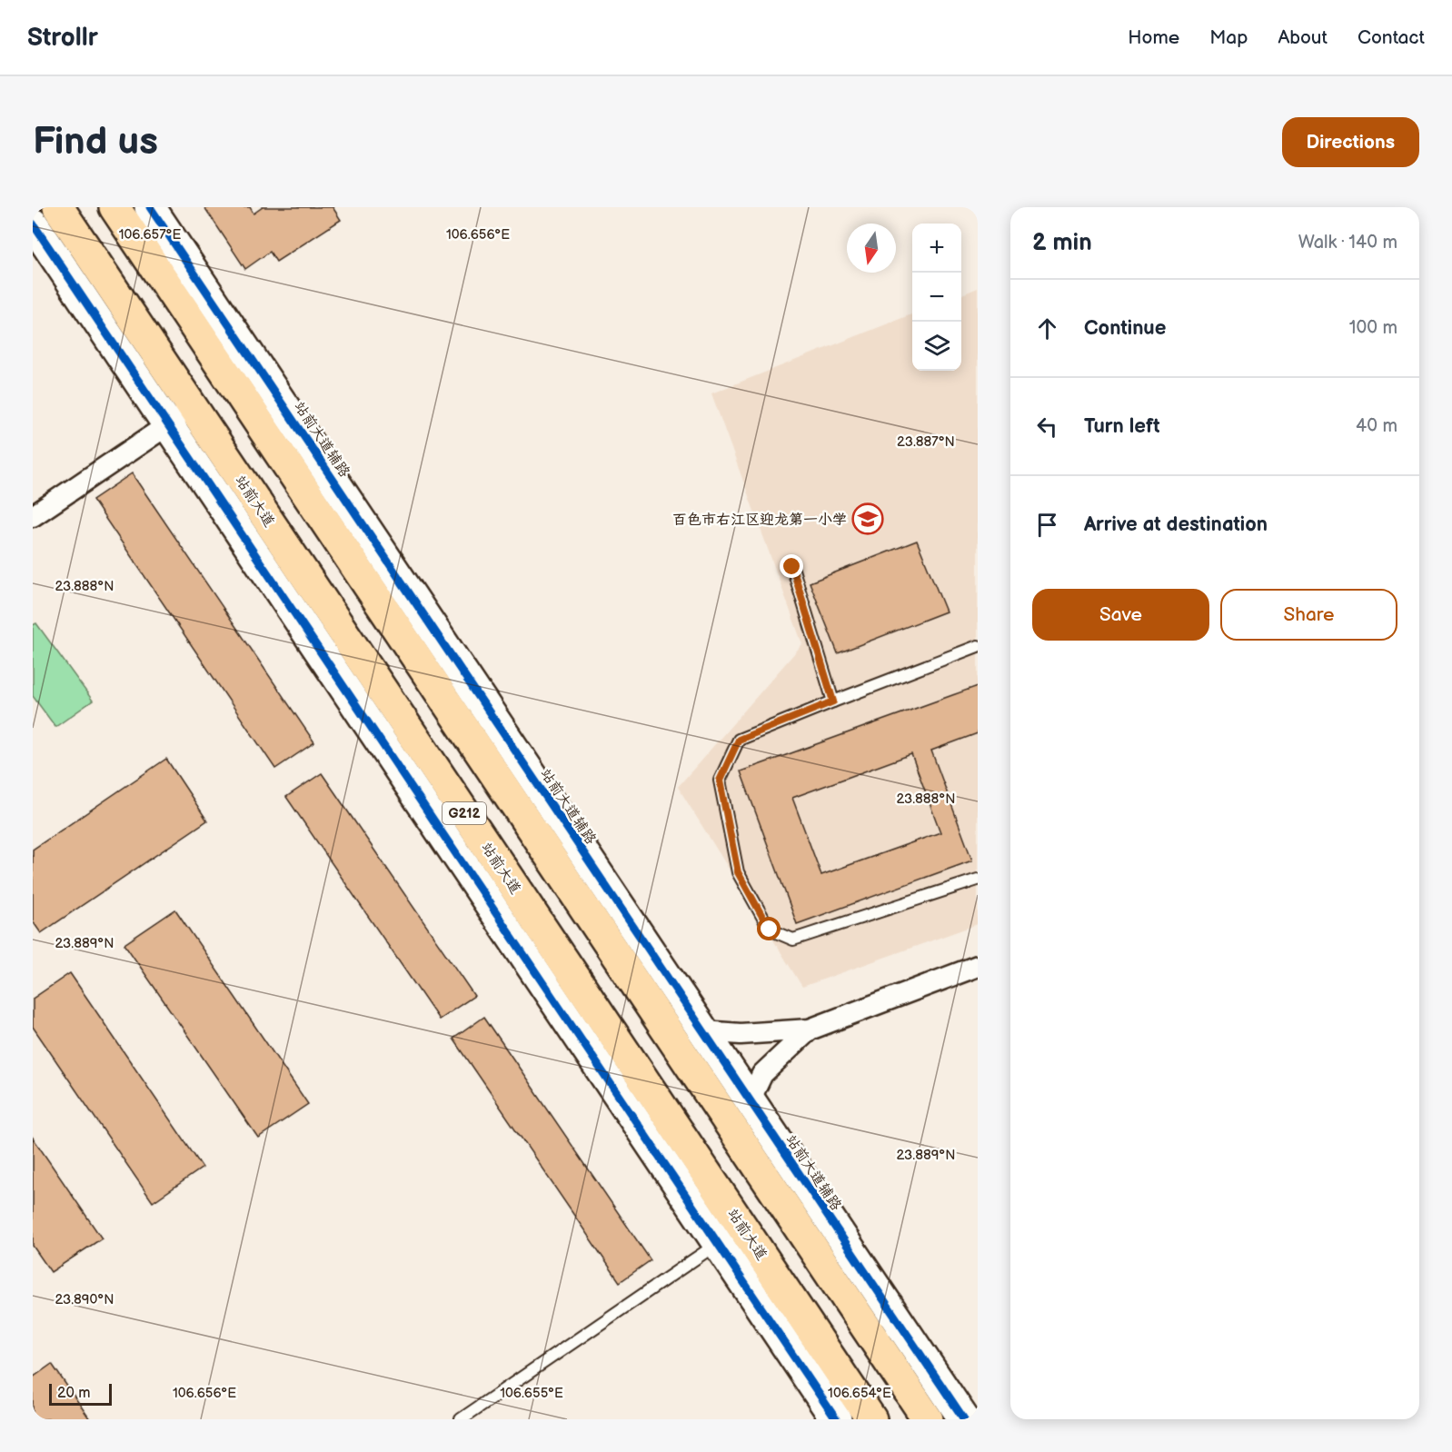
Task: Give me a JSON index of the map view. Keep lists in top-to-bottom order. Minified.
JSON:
{"streets":{"highway":["站前大道","G212"],"street":["站前大道辅路"]},"places":{"school or university":["百色市右江区迎龙第一小学"]},"scale_bar":"20 m","north":"bottom","page":{"header":"Strollr","nav":["Home","Map","About","Contact"],"buttons":["Directions",["Save","Share"]],"title":"Find us","heading":["2 min","Walk · 140 m"],"map_buttons":["+","−"],"list":[["Continue","100 m"],["Turn left","40 m"],"Arrive at destination"],"scale":"20 m"},"coordinates":["106.657°E","106.656°E","23.887°N","23.888°N","23.889°N","23.890°N","106.655°E","106.654°E"]}
